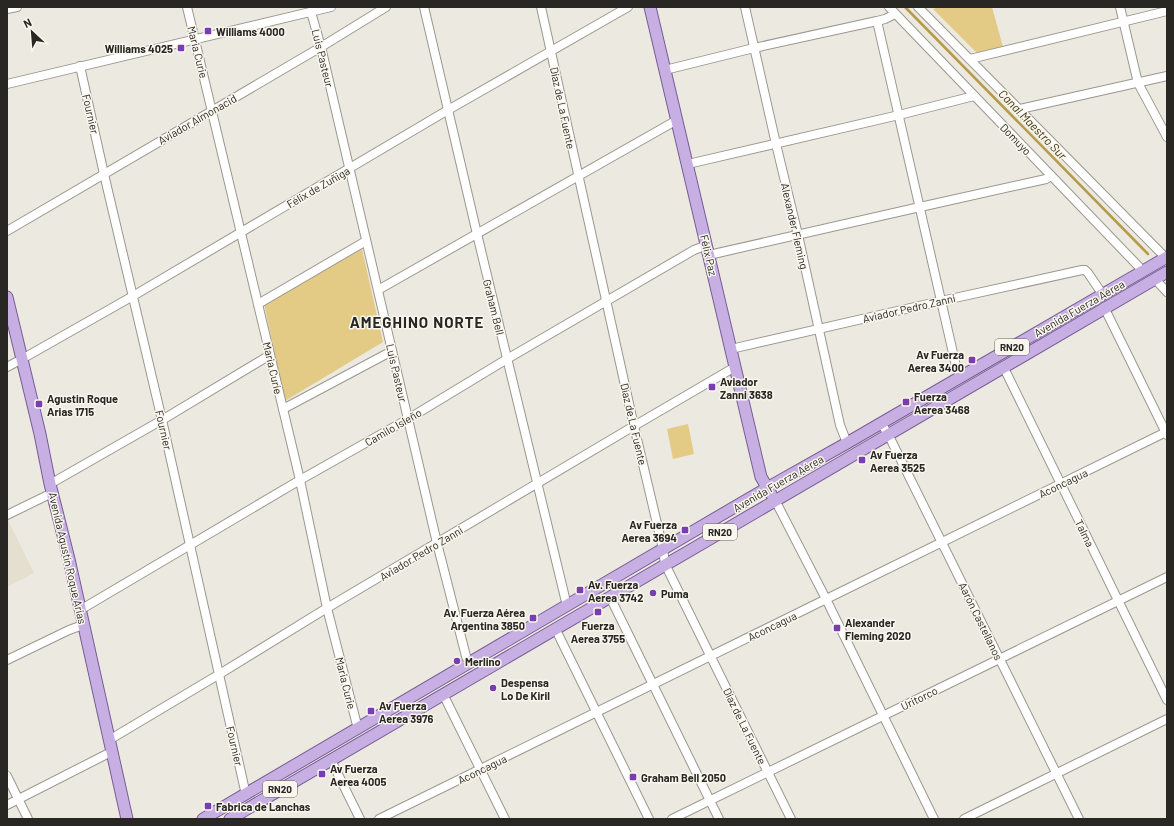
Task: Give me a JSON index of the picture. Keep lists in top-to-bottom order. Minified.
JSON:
{"streets":{"main road":["Félix Paz","Avenida Fuerza Aérea","RN20","Avenida Agustín Roque Arias"],"street":["Maria Curie","Luis Pasteur","Díaz de La Fuente","Fournier","Aviador Almonacid","Domuyo","Félix de Zuñiga","Alexander Fleming","Graham Bell","Aviador Pedro Zanni","Camilo Isleño","Aconcagua","Talma","Aarón Castellanos","Uritorco"]},"crossings":[["Maria Curie","Aviador Almonacid"],["Maria Curie","Félix de Zuñiga"],["Maria Curie","Aviador Pedro Zanni"],["Maria Curie","Avenida Fuerza Aérea"],["Maria Curie","Camilo Isleño"],["Luis Pasteur","Aviador Almonacid"],["Luis Pasteur","Félix de Zuñiga"],["Luis Pasteur","Aviador Pedro Zanni"],["Luis Pasteur","Avenida Fuerza Aérea"],["Luis Pasteur","Camilo Isleño"],["Díaz de La Fuente","Félix de Zuñiga"],["Díaz de La Fuente","Aviador Pedro Zanni"],["Díaz de La Fuente","Avenida Fuerza Aérea"],["Díaz de La Fuente","Camilo Isleño"],["Díaz de La Fuente","Aconcagua"],["Díaz de La Fuente","Uritorco"],["Fournier","Aviador Almonacid"],["Fournier","Félix de Zuñiga"],["Fournier","Aviador Pedro Zanni"],["Fournier","Avenida Fuerza Aérea"],["Fournier","Camilo Isleño"],["Domuyo","Avenida Fuerza Aérea"],["Domuyo","Camilo Isleño"],["Félix de Zuñiga","Graham Bell"],["Félix de Zuñiga","Avenida Agustín Roque Arias"],["Alexander Fleming","Aviador Pedro Zanni"],["Alexander Fleming","Avenida Fuerza Aérea"],["Alexander Fleming","Camilo Isleño"],["Félix Paz","Aviador Pedro Zanni"],["Félix Paz","Avenida Fuerza Aérea"],["Félix Paz","Camilo Isleño"],["Graham Bell","Aviador Pedro Zanni"],["Graham Bell","Avenida Fuerza Aérea"],["Graham Bell","Camilo Isleño"],["Aviador Pedro Zanni","Avenida Fuerza Aérea"],["Aviador Pedro Zanni","Avenida Agustín Roque Arias"],["Avenida Fuerza Aérea","Talma"],["Avenida Fuerza Aérea","Aarón Castellanos"],["Camilo Isleño","Avenida Agustín Roque Arias"],["Aconcagua","Talma"],["Aconcagua","Aarón Castellanos"],["Talma","Uritorco"],["Aarón Castellanos","Uritorco"]],"districts":["AMEGHINO NORTE"],"water":["Canal Maestro Sur"],"places":{"transit":["Williams 4000","Williams 4025","Av Fuerza Aerea 3400","Aviador Zanni 3638","Fuerza Aerea 3468","Agustin Roque Arias 1715","Av Fuerza Aerea 3525","Av Fuerza Aerea 3694","Av. Fuerza Aerea 3742","Fuerza Aerea 3755","Av. Fuerza Aérea Argentina 3850","Alexander Fleming 2020","Av Fuerza Aerea 3976","Av Fuerza Aerea 4005","Graham Bell 2050","Fabrica de Lanchas"],"other":["Puma","Merlino","Despensa Lo De Kiril"]},"north":"top left"}
